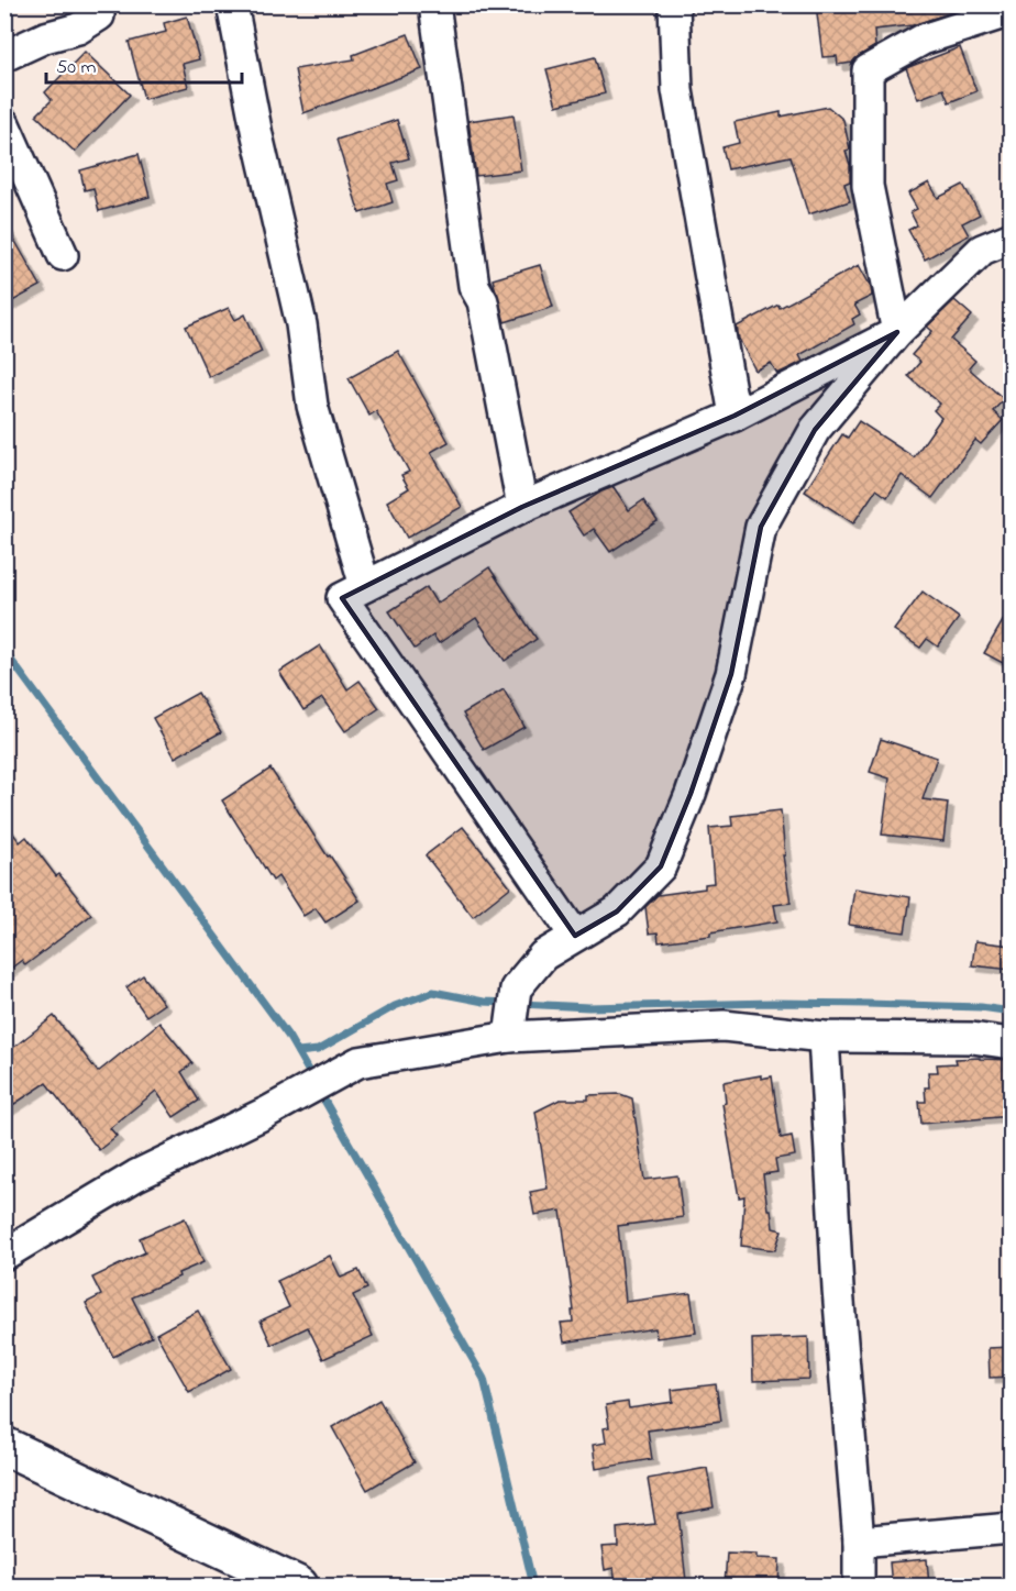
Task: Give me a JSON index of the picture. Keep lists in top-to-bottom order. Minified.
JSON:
{"scale_bar":"50 m"}
